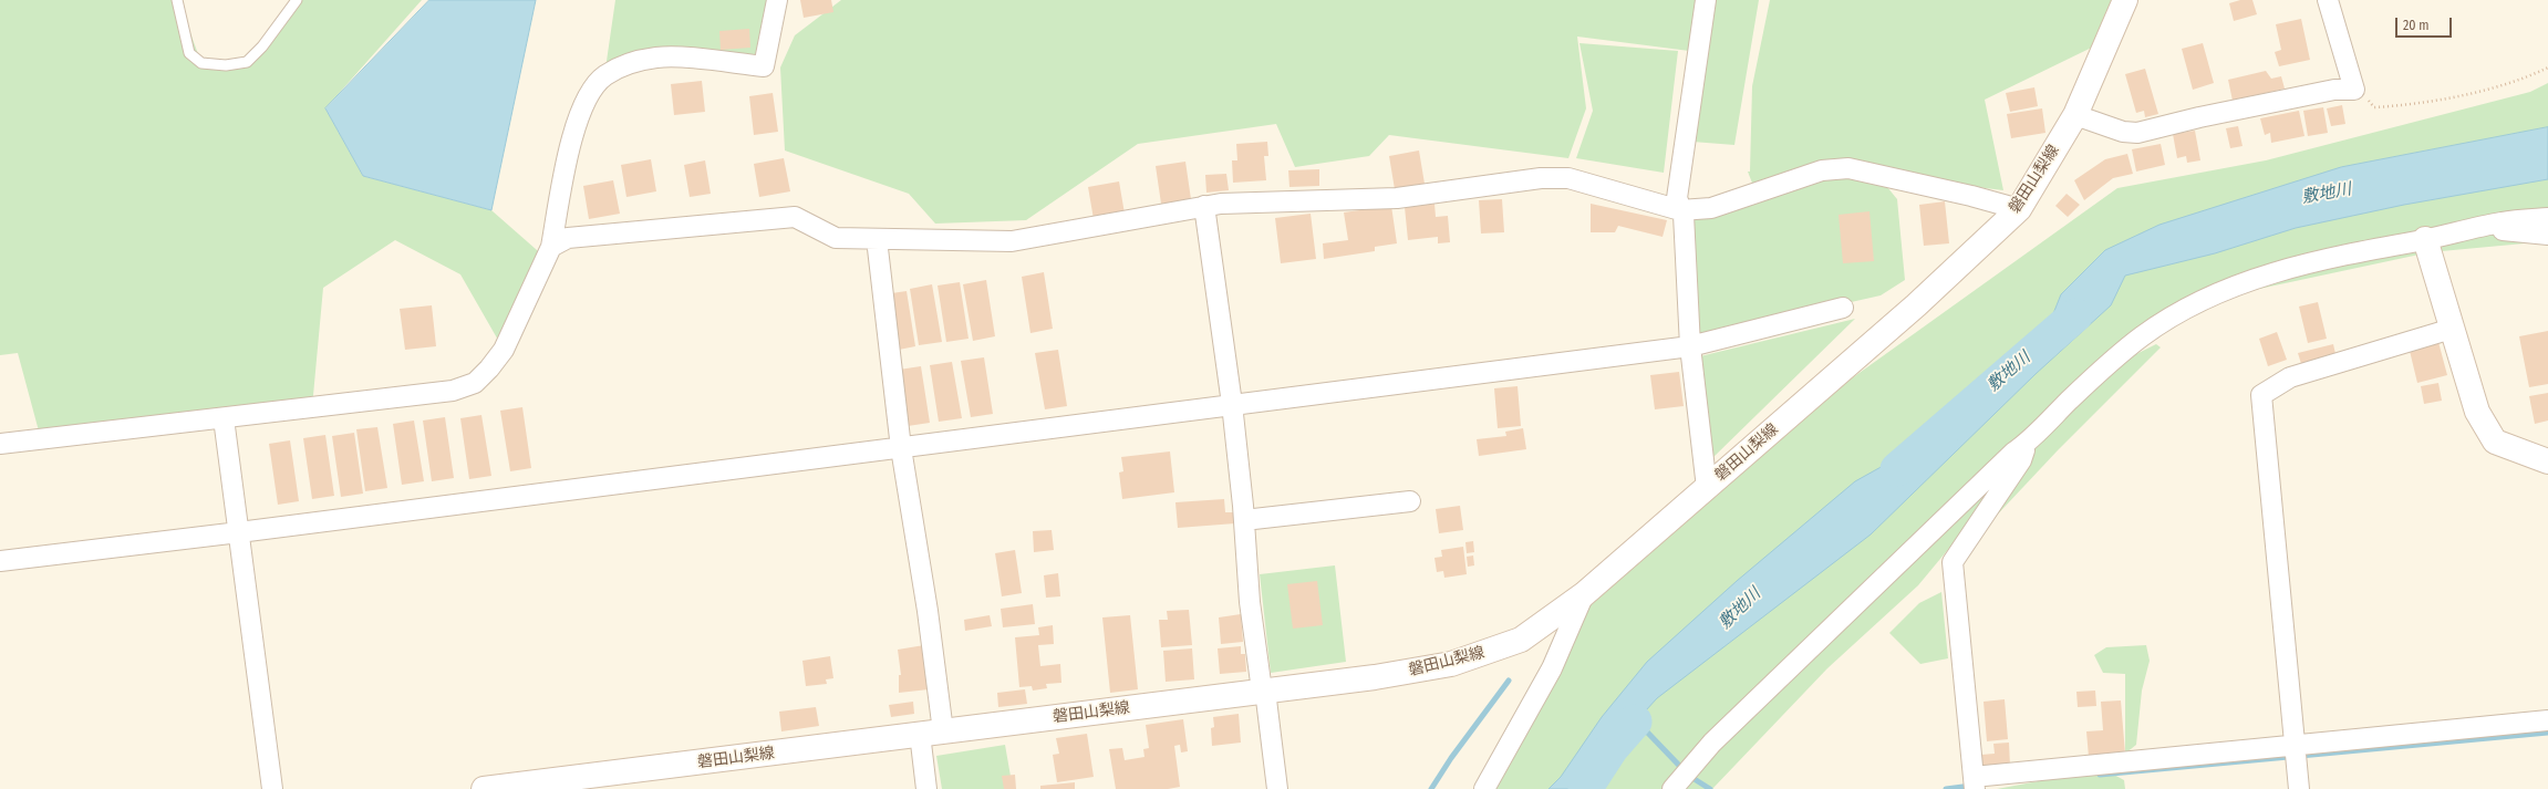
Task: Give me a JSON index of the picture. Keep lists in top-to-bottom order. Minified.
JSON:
{"streets":{"main road":["磐田山梨線"]},"water":["敷地川"],"scale_bar":"20 m"}
